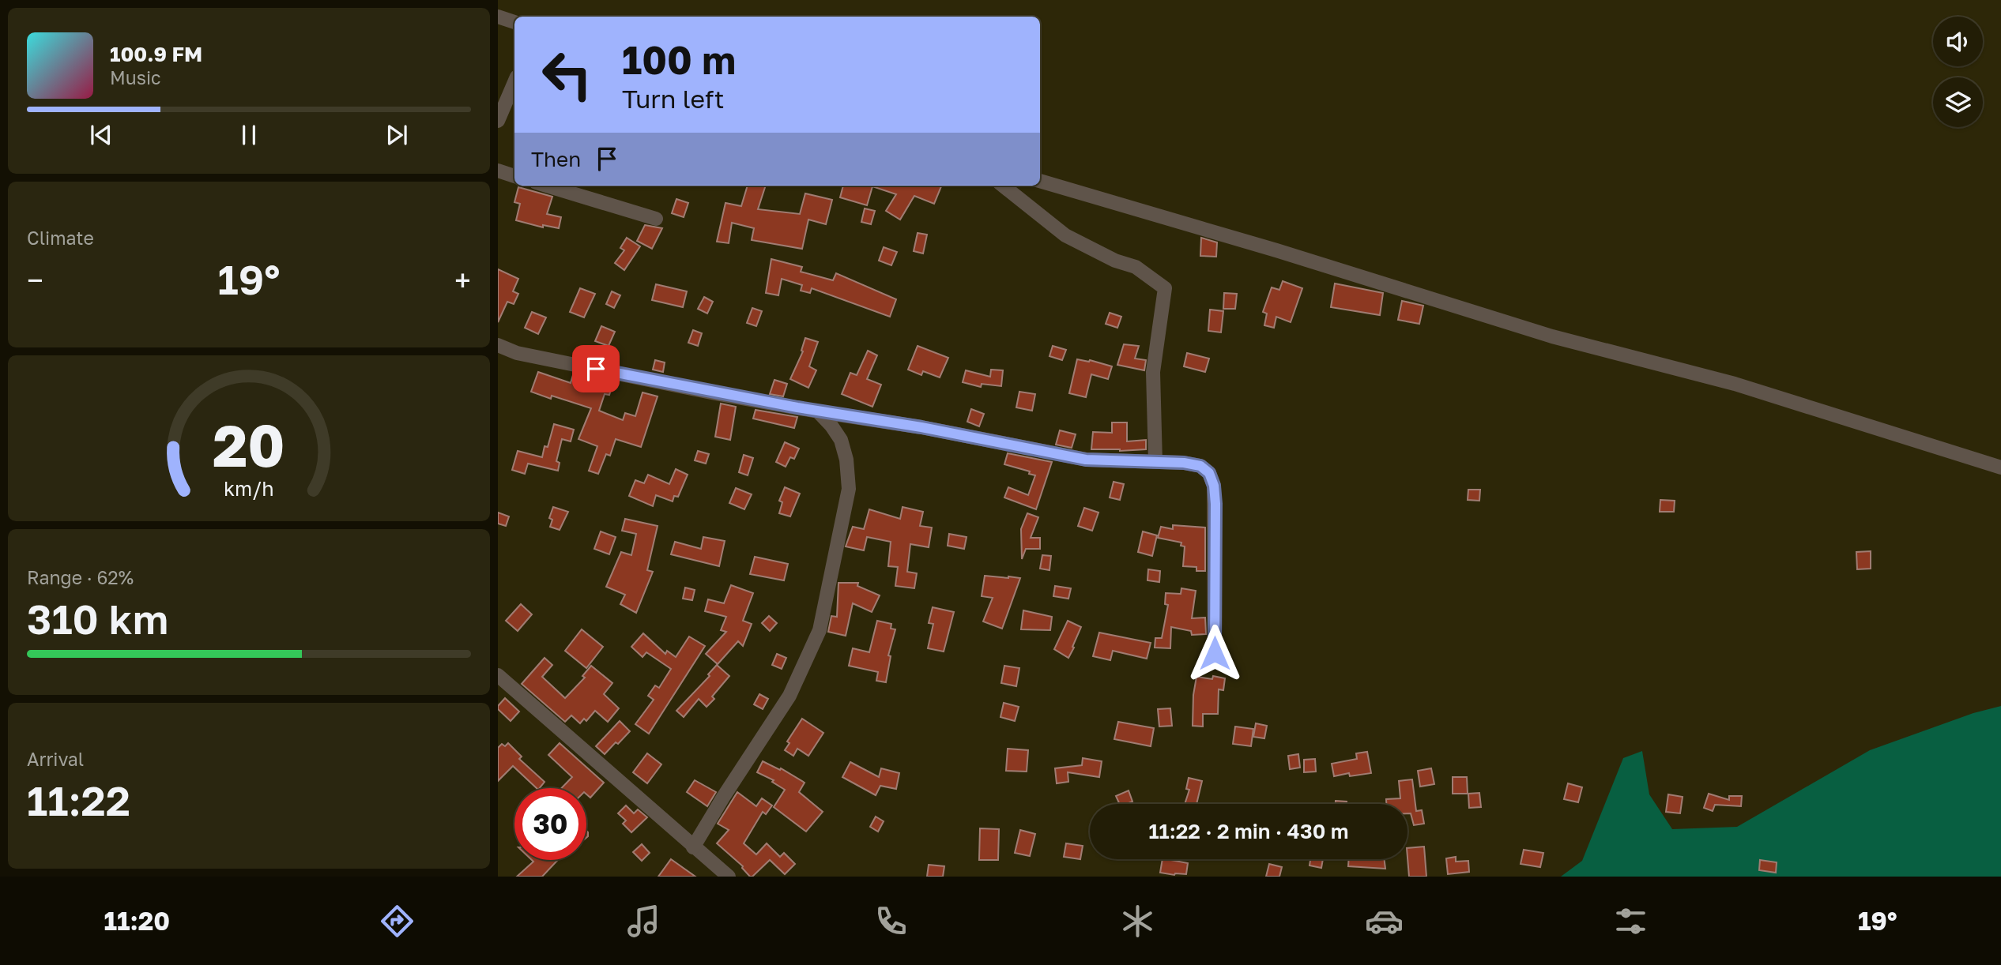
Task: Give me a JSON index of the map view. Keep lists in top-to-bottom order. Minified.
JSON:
{"page":{"turn":["100 m","Turn left"],"song":["100.9 FM","Music"],"then":"Then","tile":["Climate",["Range · 62%","310 km"],["Arrival","11:22"]],"heat":["−","19°","+"],"limit":"30","trip":"11:22 · 2 min · 430 m","tabs":["11:20","19°"],"gauge":["20","km/h"]}}
